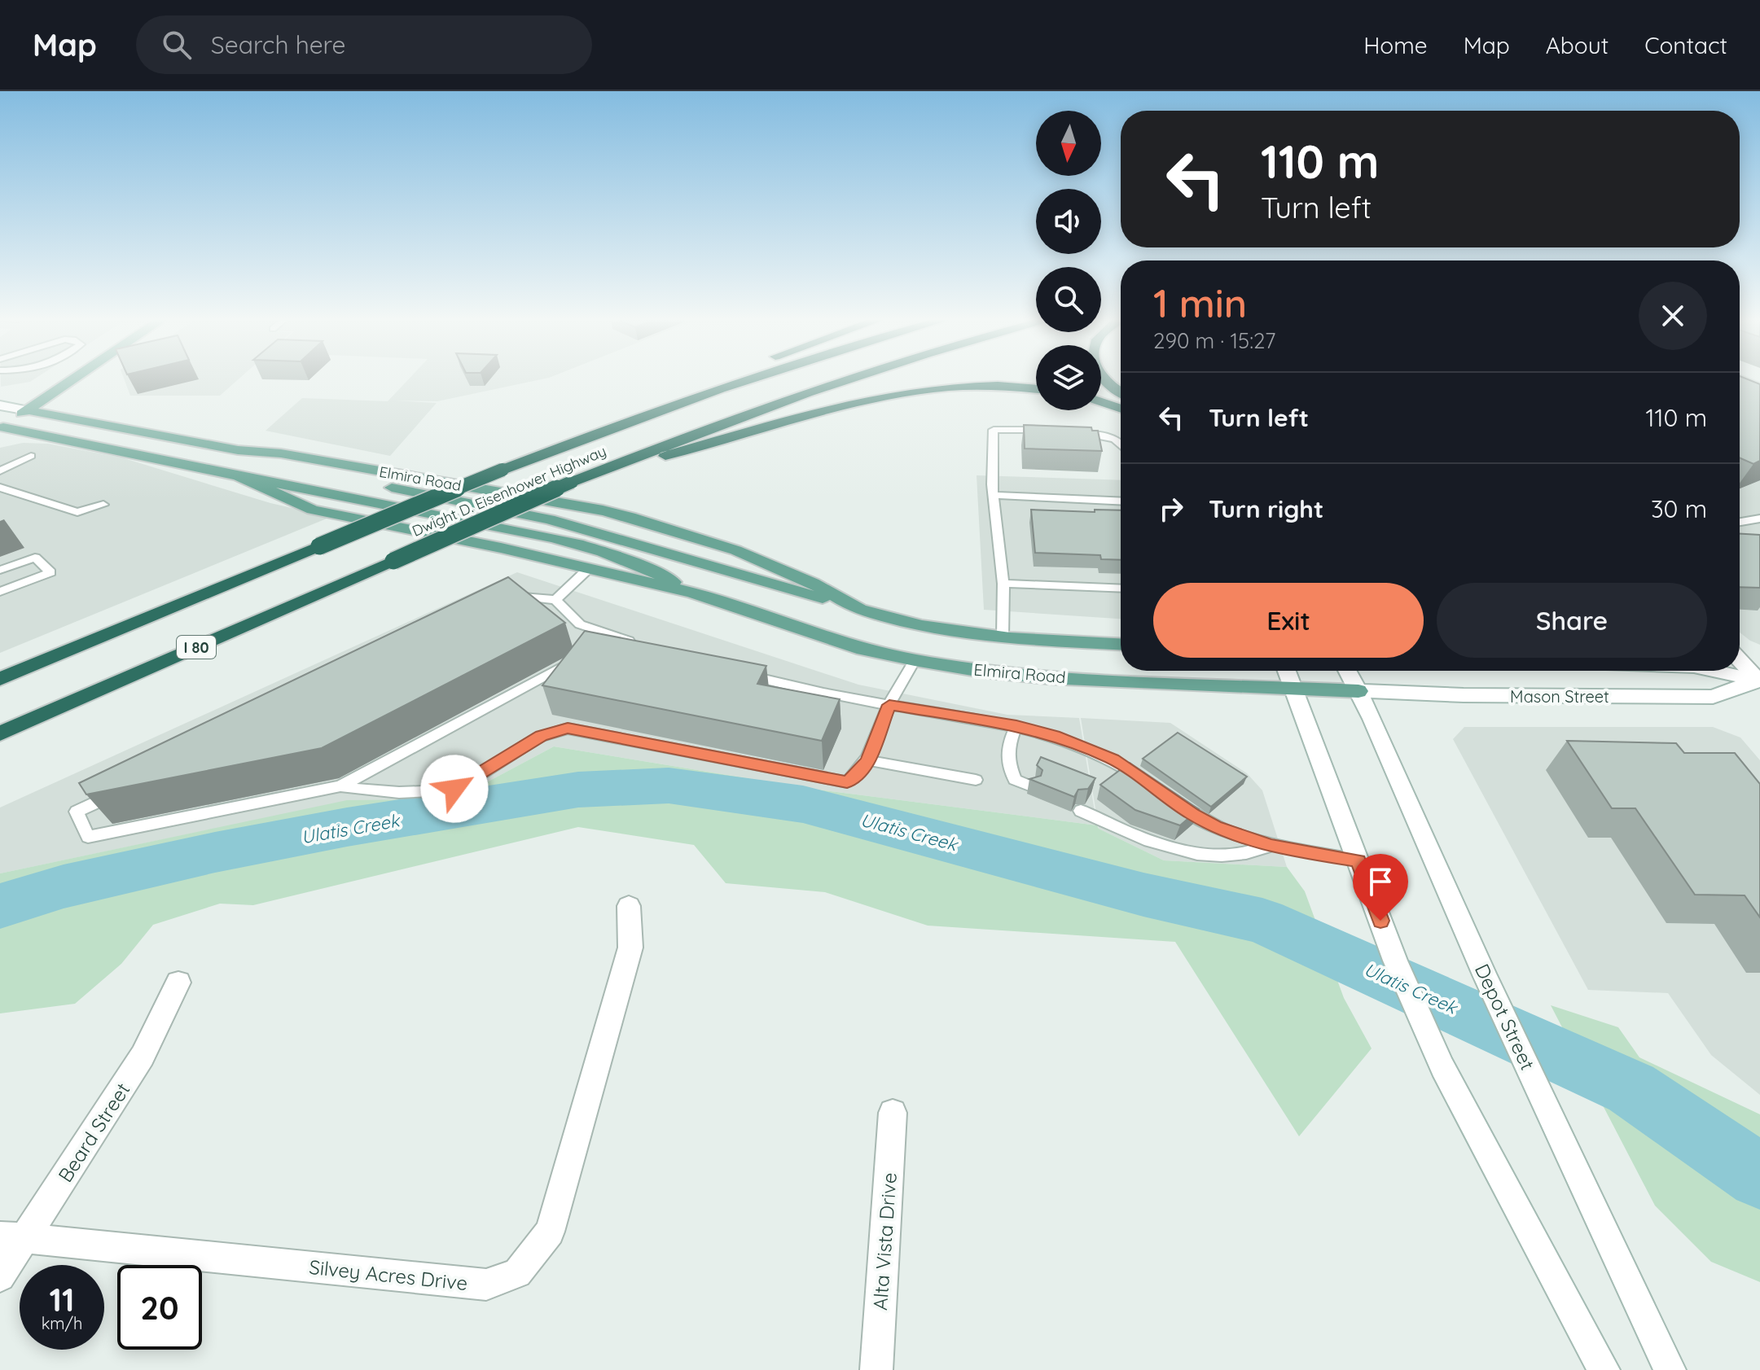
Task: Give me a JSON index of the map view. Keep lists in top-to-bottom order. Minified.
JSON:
{"streets":{"highway":["Dwight D. Eisenhower Highway","I 80"],"main road":["Elmira Road","Mason Street","Depot Street","Beard Street","Alta Vista Drive","Silvey Acres Drive"]},"crossings":[["Elmira Road","Mason Street"],["Elmira Road","Depot Street"],["Mason Street","Depot Street"],["Beard Street","Silvey Acres Drive"]],"water":["Ulatis Creek"],"north":"bottom","page":{"header":"Map","search":"Search here","nav":["Home","Map","About","Contact"],"turn":["110 m","Turn left"],"heading":["1 min","290 m · 15:27"],"list":[{"name":"Turn left","value":"110 m"},{"name":"Turn right","value":"30 m"}],"buttons":["Exit","Share"],"speed":"11 km/h","limit":"20"}}
